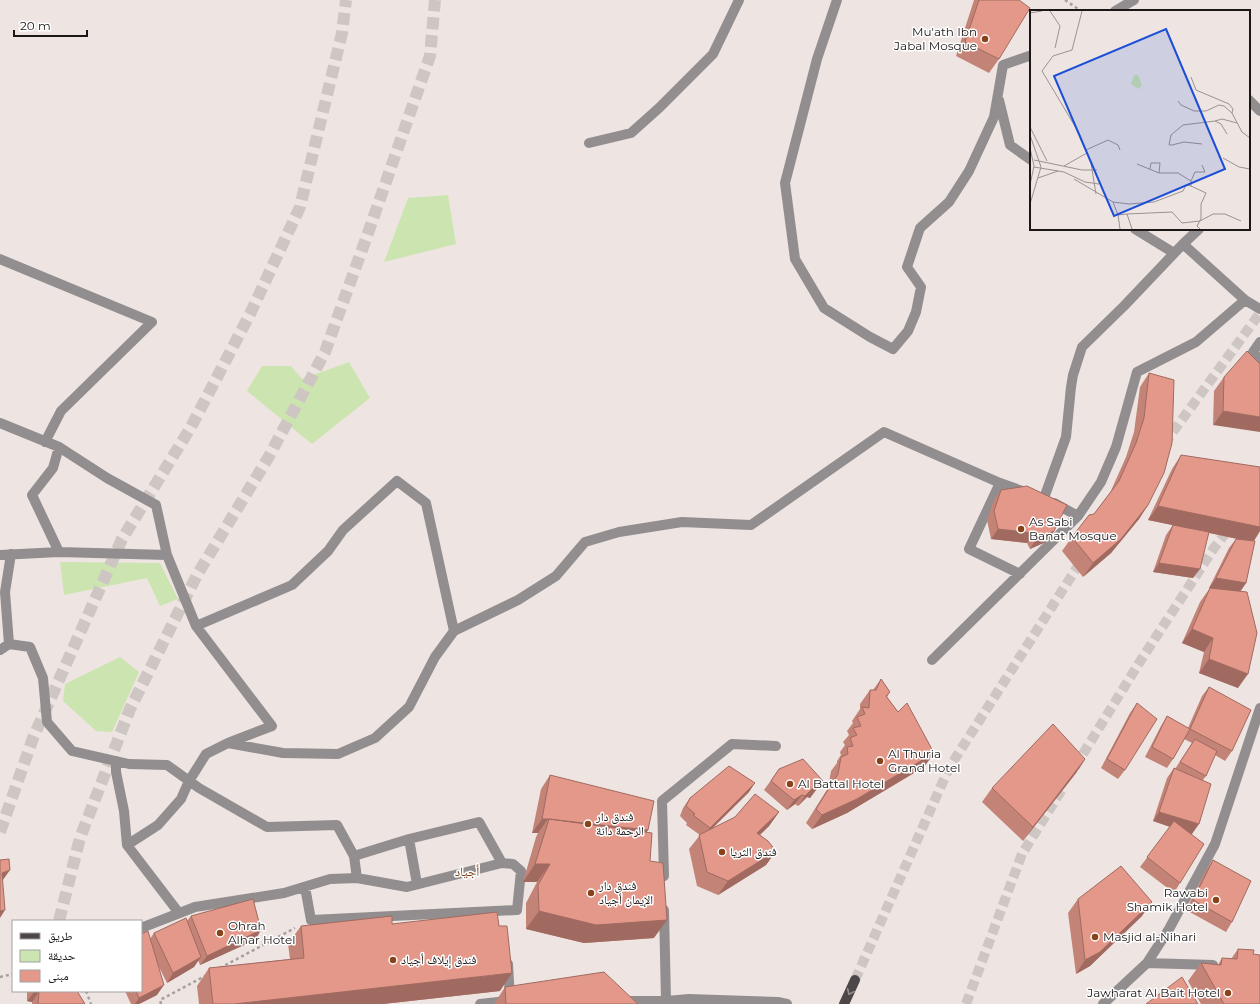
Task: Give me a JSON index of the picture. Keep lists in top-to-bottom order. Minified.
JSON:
{"districts":["أجياد"],"places":["Mu'ath Ibn Jabal Mosque","As Sabi Banat Mosque","Al Thuria Grand Hotel","Al Battal Hotel","فندق دار الرحمة دانة","فندق الثريا","فندق دار الإيمان أجياد","Rawabi Shamik Hotel","Ohrah Alhar Hotel","Masjid al-Nihari","فندق إيلاف أجياد","Jawharat Al Bait Hotel"],"legend":["طريق","حديقة","مبنى"],"scale_bar":"20 m"}
